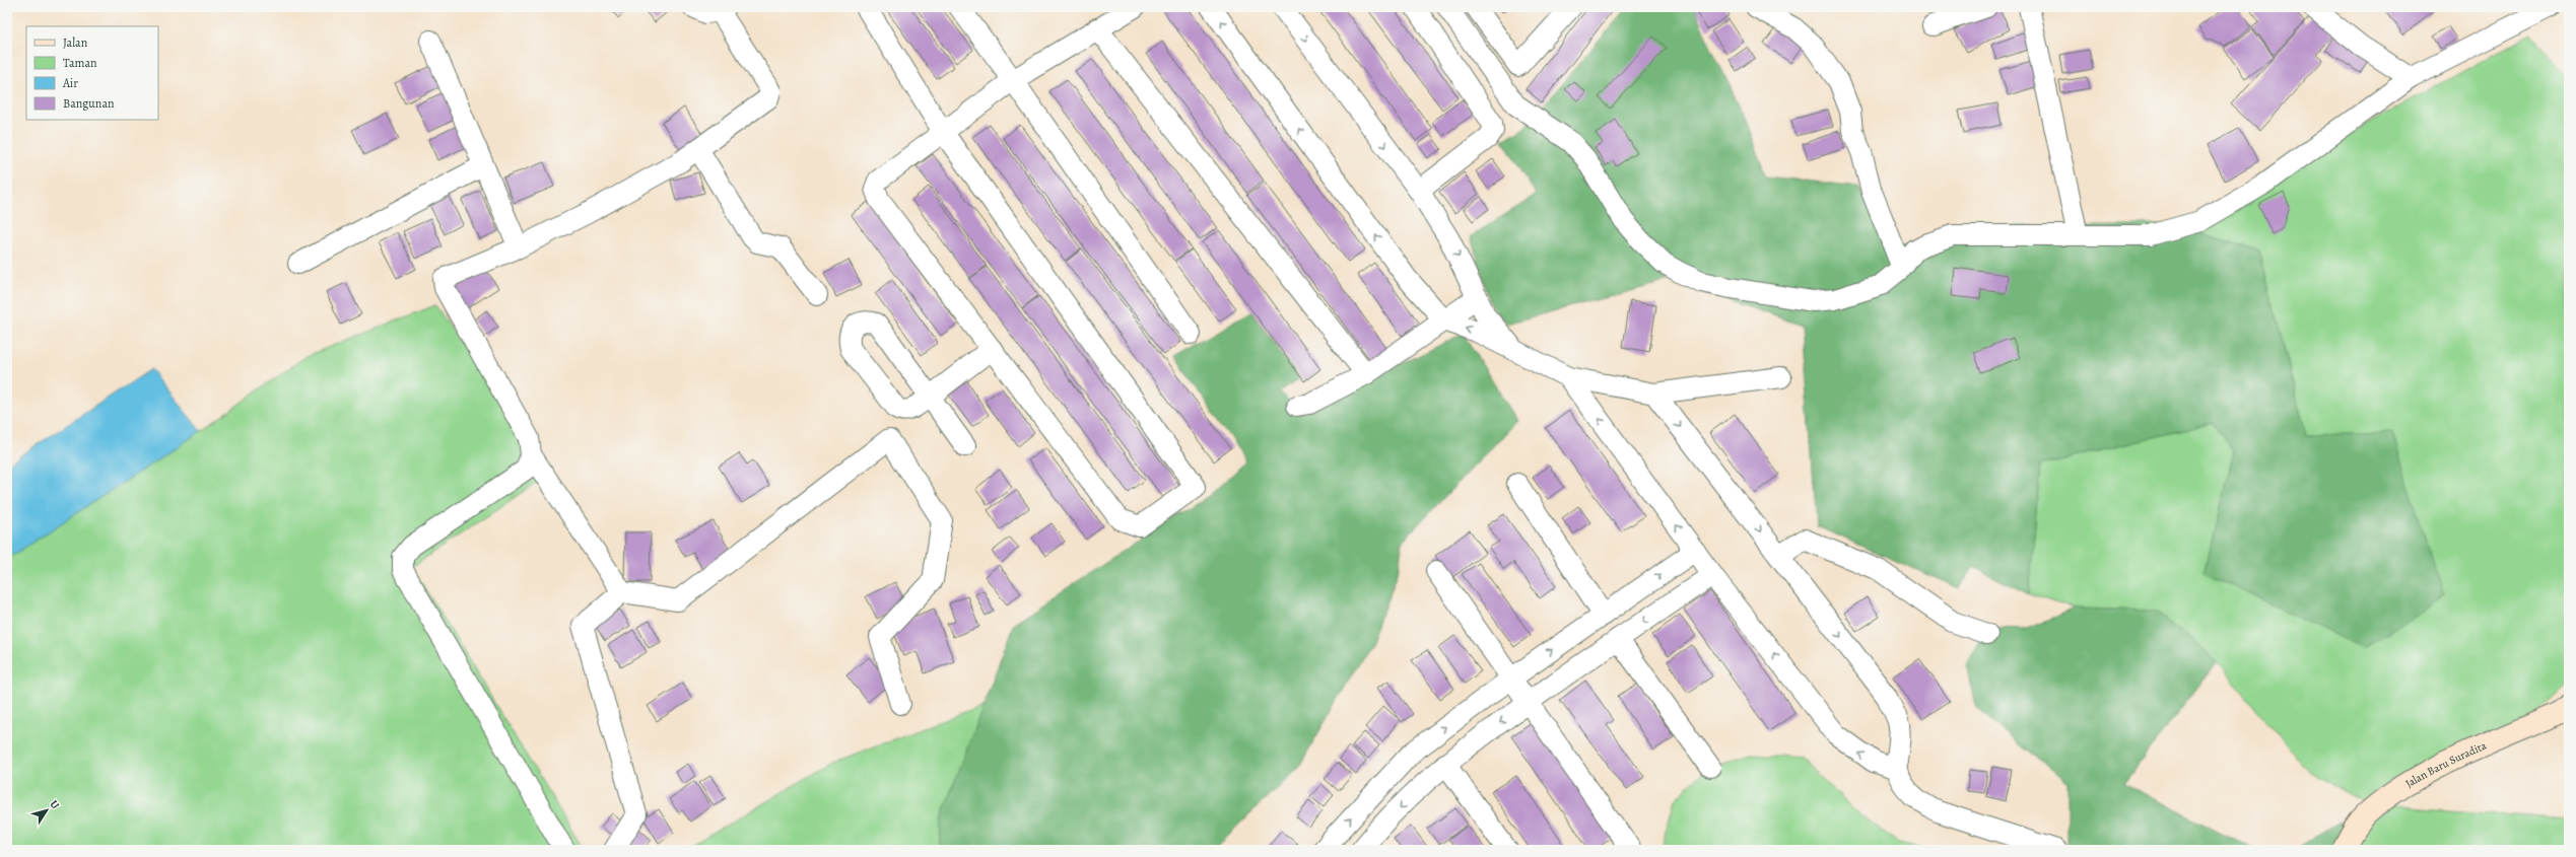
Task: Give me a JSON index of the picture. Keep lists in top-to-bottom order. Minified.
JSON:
{"streets":{"main road":["Jalan Baru Suradita"]},"legend":["Jalan","Taman","Air","Bangunan"],"north":"top right"}
